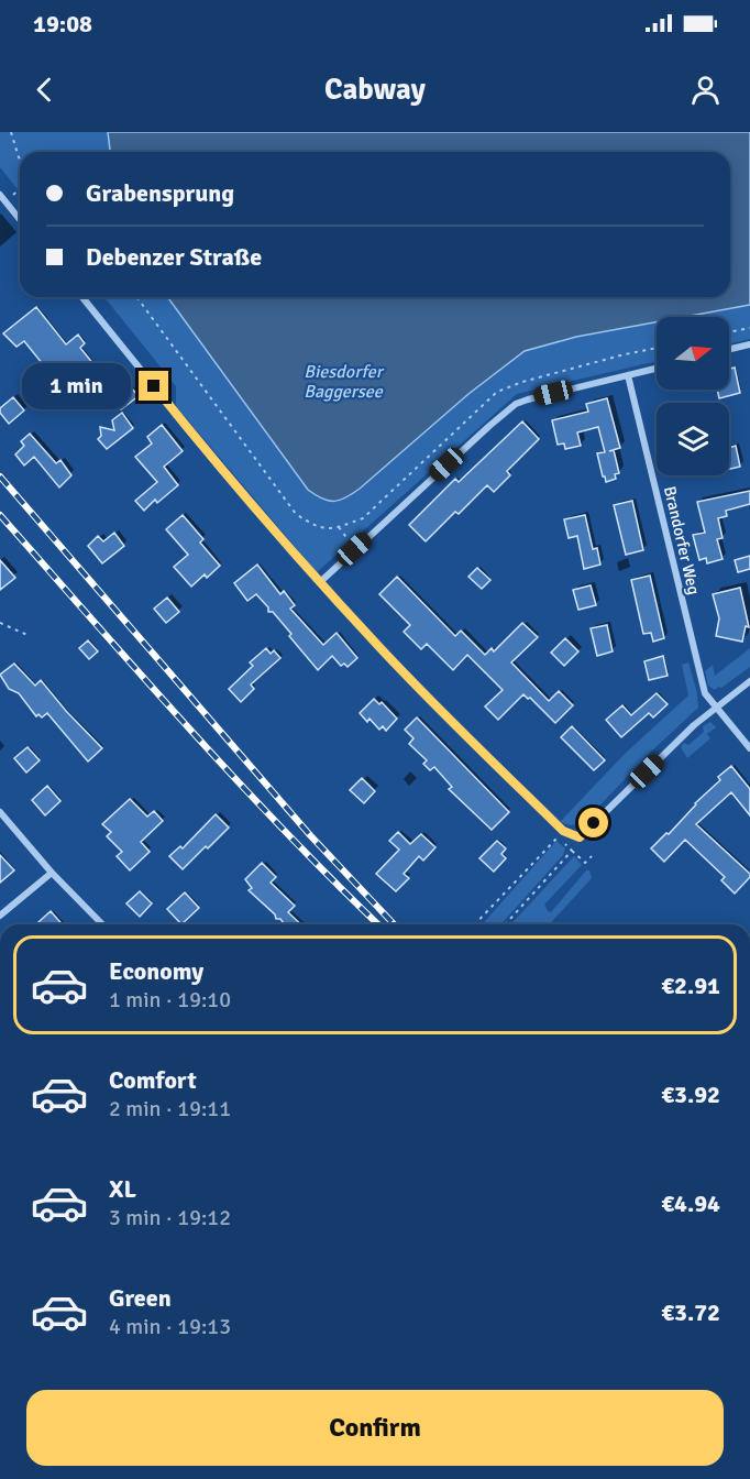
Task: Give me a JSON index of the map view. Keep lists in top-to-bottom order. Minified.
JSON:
{"streets":{"street":["Brandorfer Weg"]},"water":["Biesdorfer Baggersee"],"north":"right","page":{"status":"19:08","header":"Cabway","banner":["Grabensprung","Debenzer Straße"],"bubble":"1 min","list":[{"name":"Economy","note":"1 min · 19:10","value":"€2.91"},{"name":"Comfort","note":"2 min · 19:11","value":"€3.92"},{"name":"XL","note":"3 min · 19:12","value":"€4.94"},{"name":"Green","note":"4 min · 19:13","value":"€3.72"}],"buttons":"Confirm"}}
